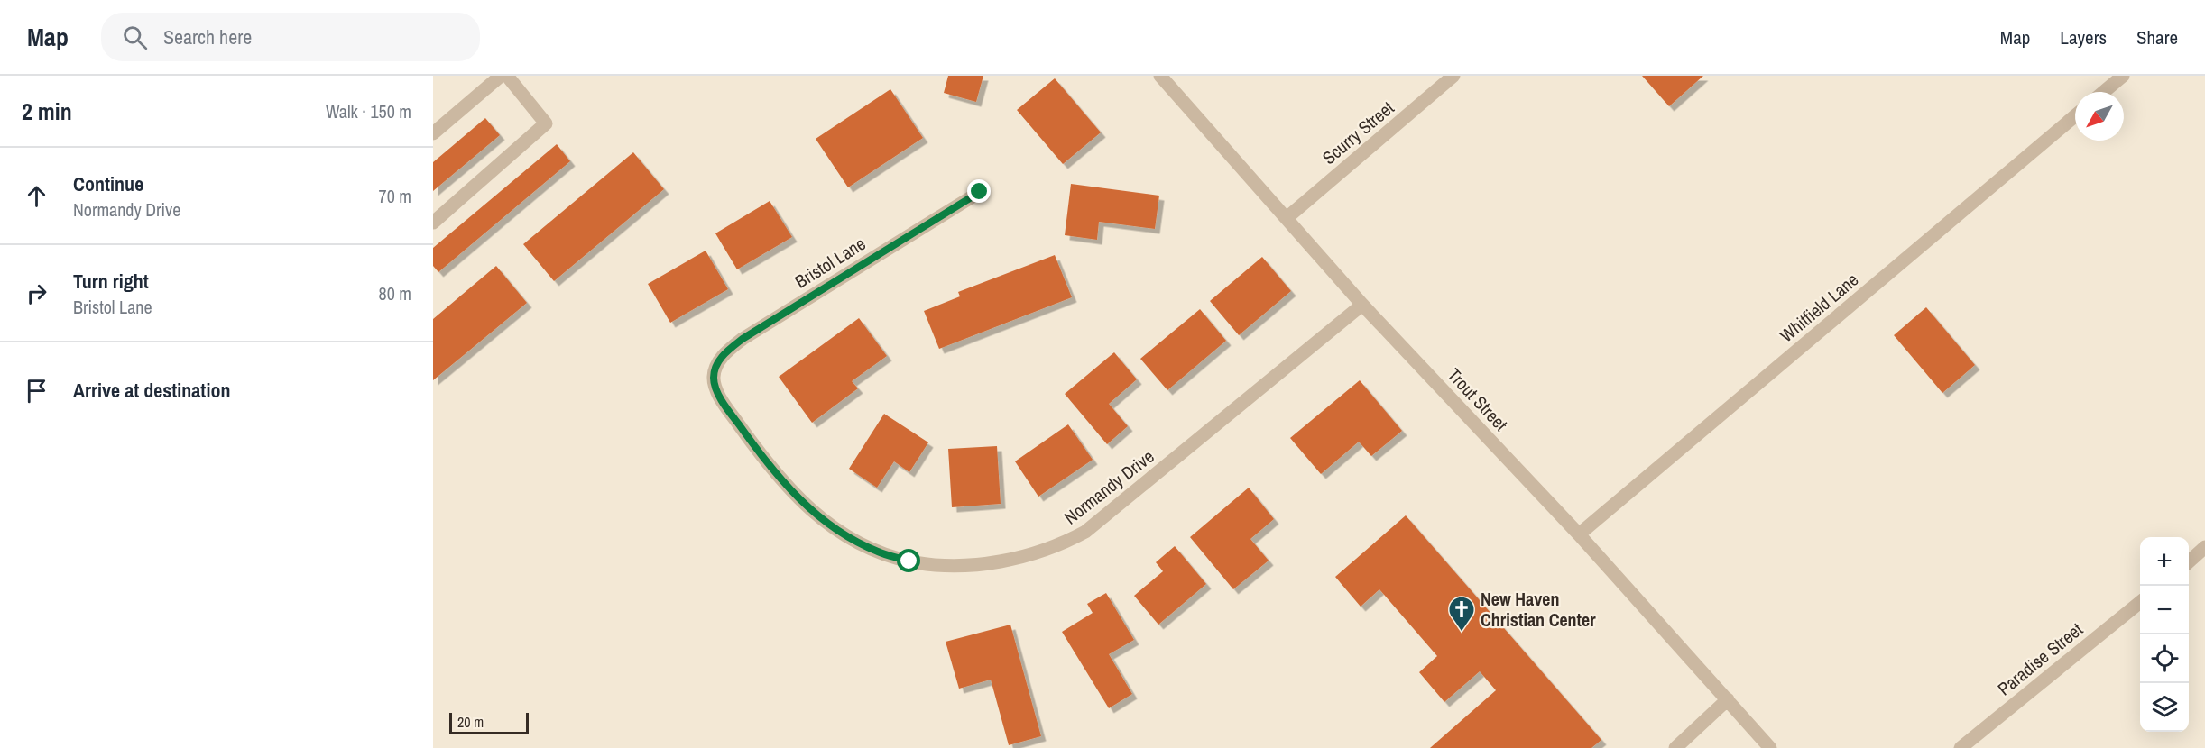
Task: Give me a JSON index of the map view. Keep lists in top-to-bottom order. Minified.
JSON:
{"streets":{"street":["Scurry Street","Bristol Lane","Whitfield Lane","Trout Street","Normandy Drive","Paradise Street"]},"crossings":[["Scurry Street","Trout Street"],["Bristol Lane","Normandy Drive"],["Whitfield Lane","Trout Street"],["Trout Street","Normandy Drive"]],"places":{"church":["New Haven Christian Center"]},"scale_bar":"20 m","north":"bottom left","page":{"header":"Map","search":"Search here","nav":["Map","Layers","Share"],"heading":["2 min","Walk · 150 m"],"list":[["Continue","Normandy Drive","70 m"],["Turn right","Bristol Lane","80 m"],"Arrive at destination"],"map_buttons":["+","−"],"scale":"20 m"}}
